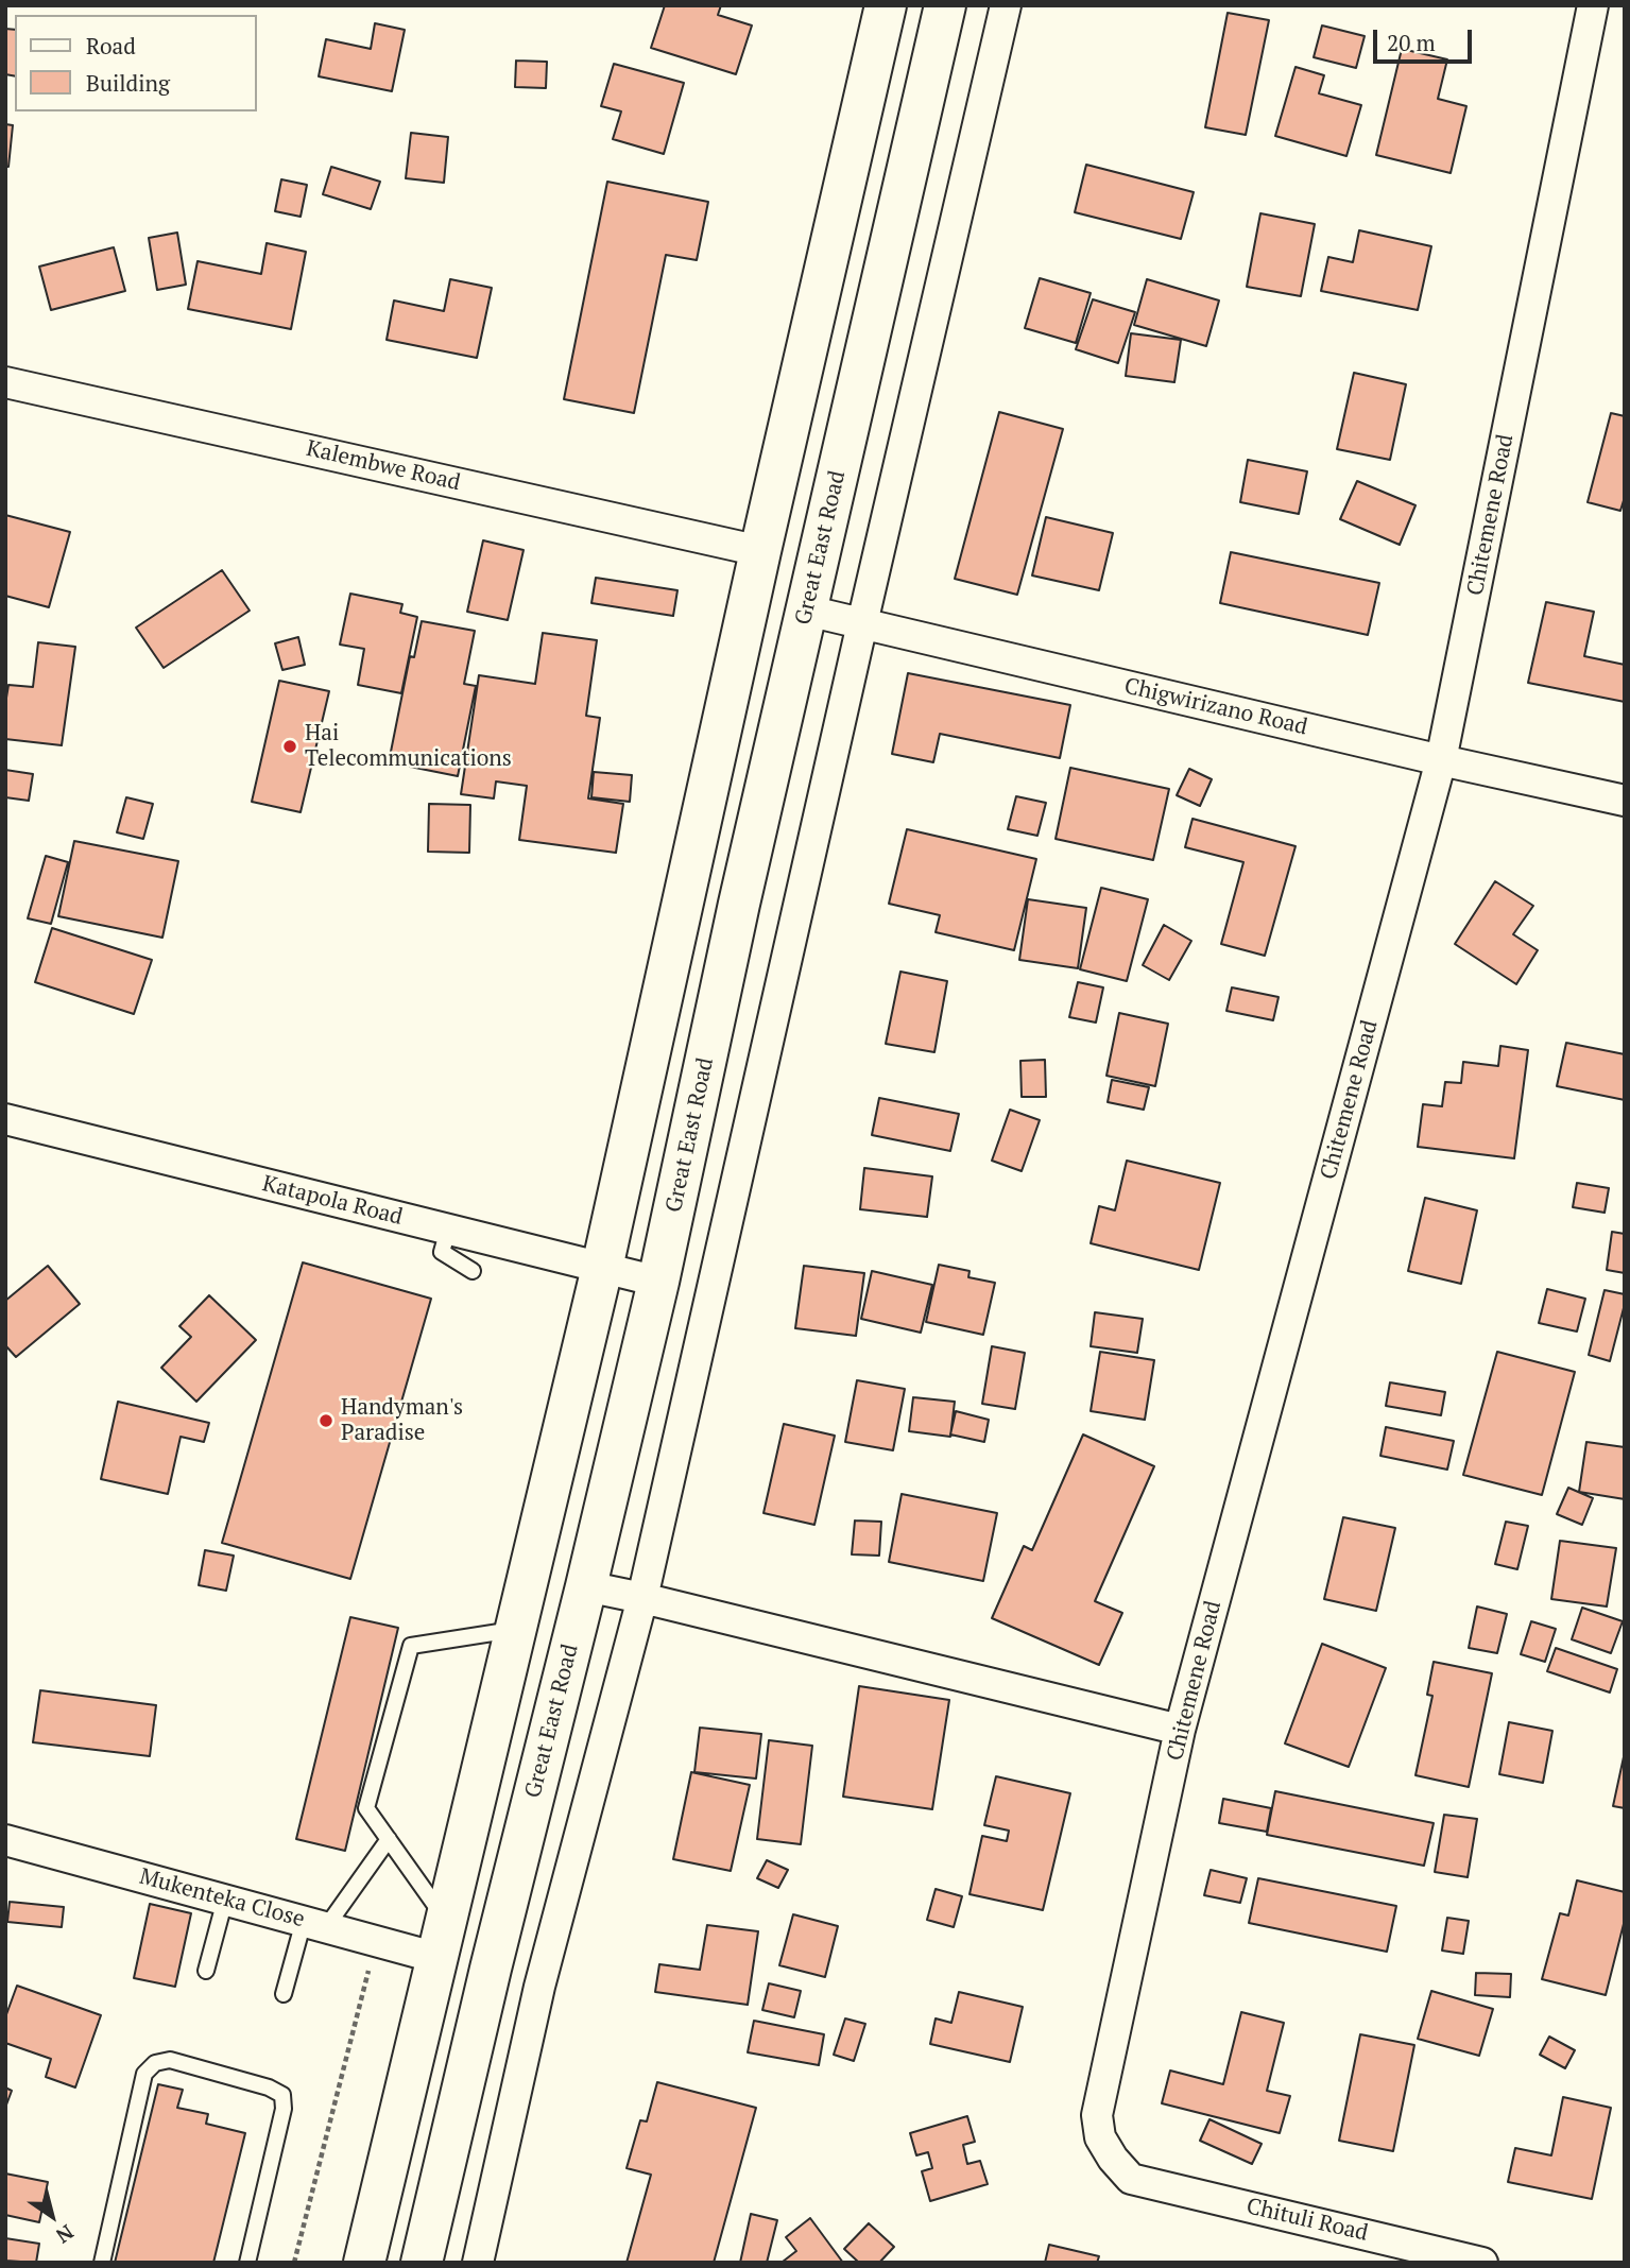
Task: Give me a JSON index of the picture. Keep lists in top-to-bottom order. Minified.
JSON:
{"streets":{"main road":["Great East Road"],"street":["Kalembwe Road","Chitemene Road","Chigwirizano Road","Katapola Road","Mukenteka Close","Chituli Road"]},"crossings":[["Chitemene Road","Chigwirizano Road"],["Chitemene Road","Chituli Road"],["Great East Road","Chigwirizano Road"],["Great East Road","Katapola Road"]],"places":["Hai Telecommunications","Handyman's Paradise"],"legend":["Road","Building"],"scale_bar":"20 m","north":"bottom right"}
